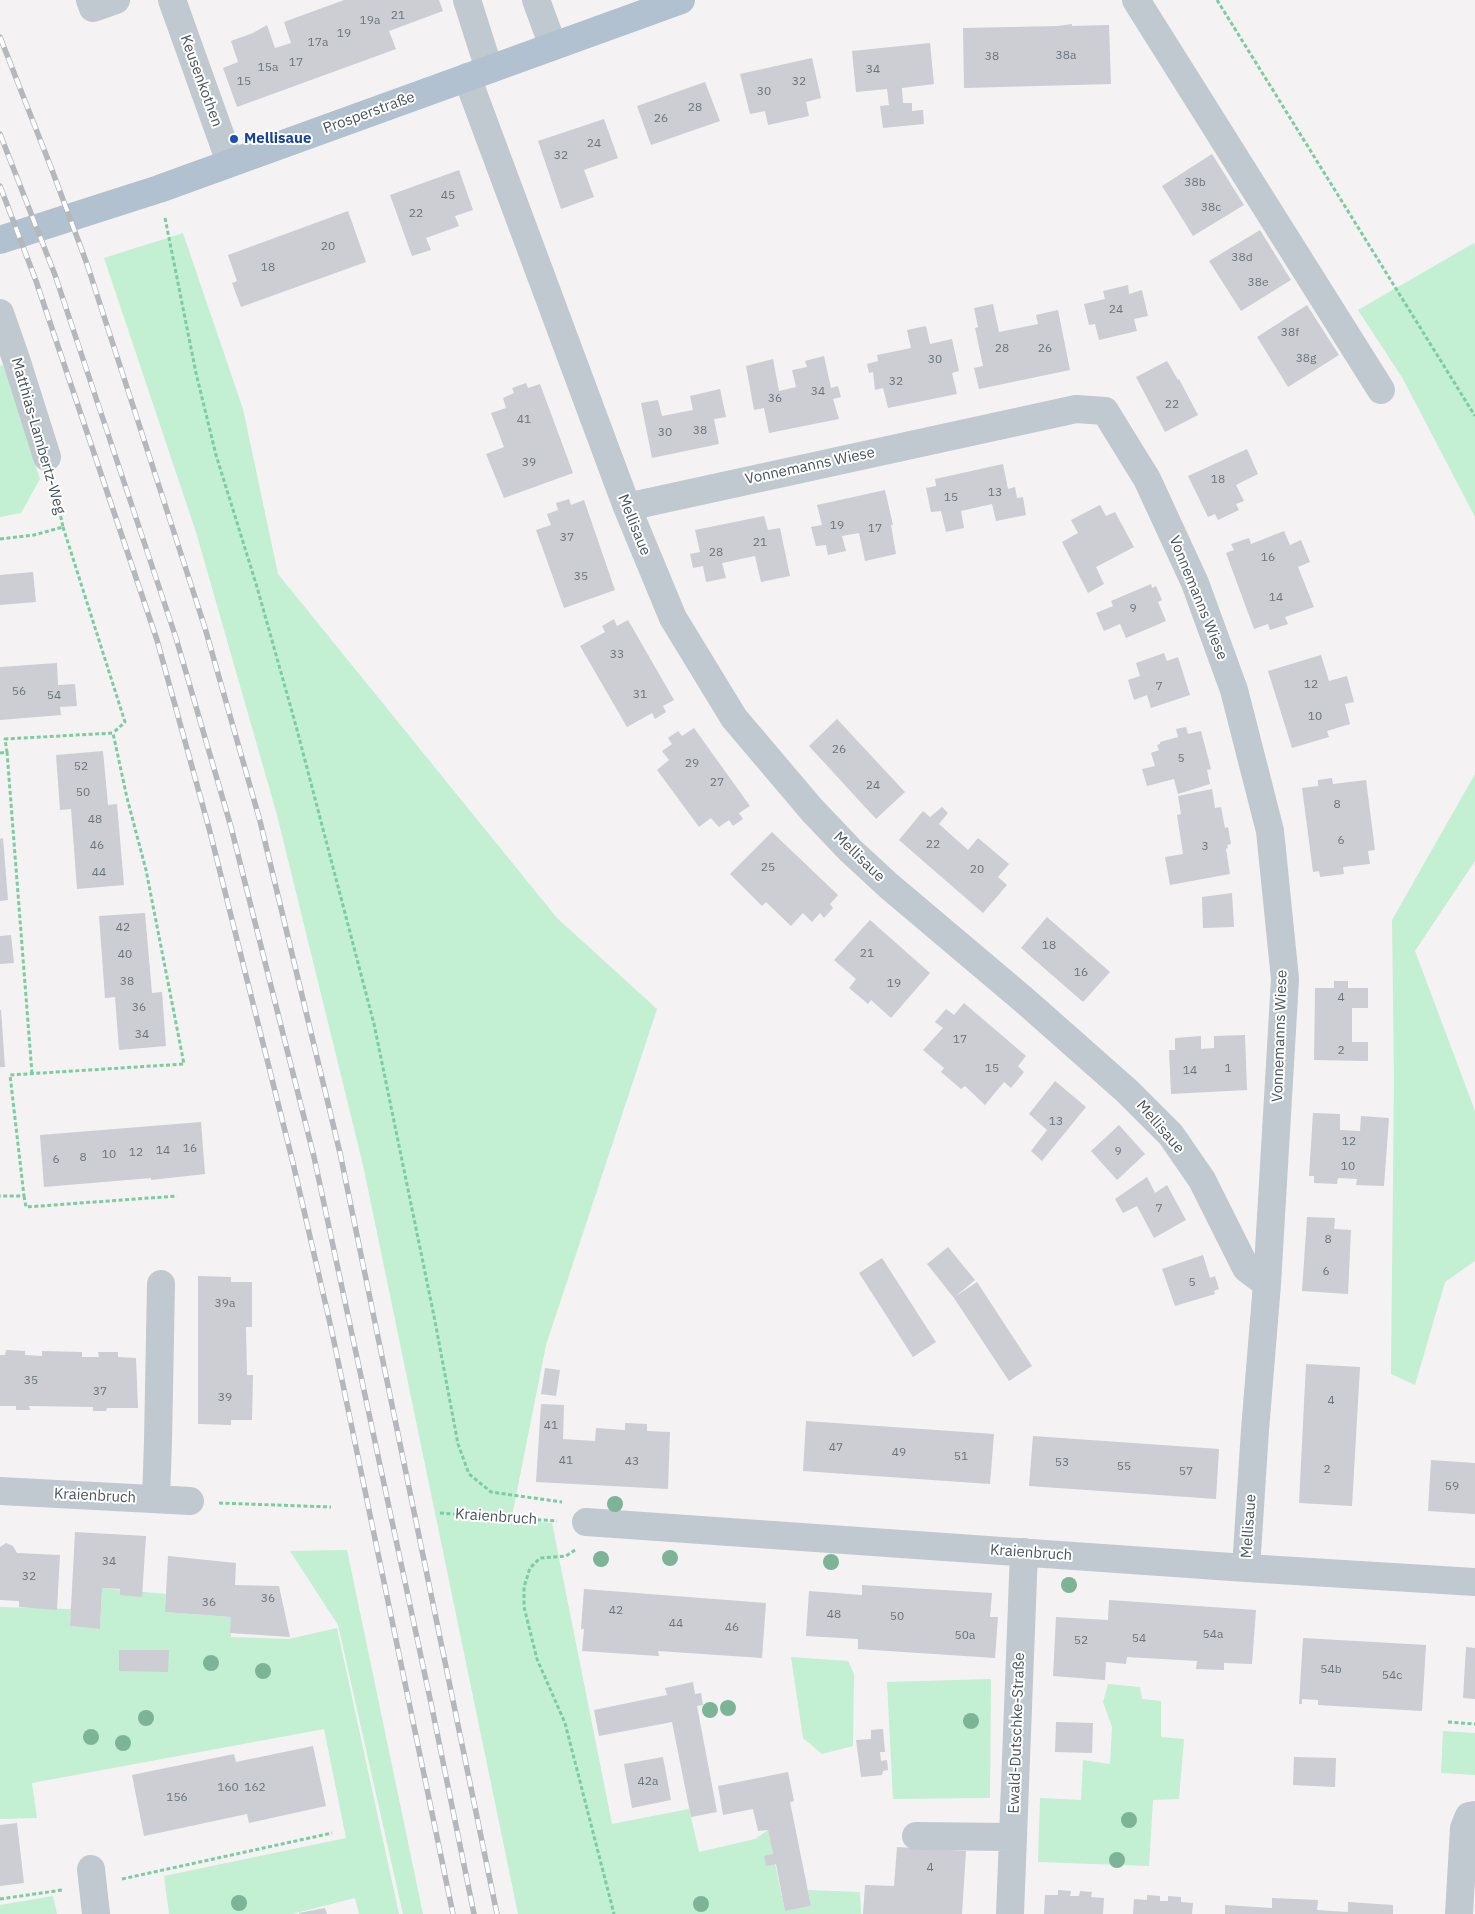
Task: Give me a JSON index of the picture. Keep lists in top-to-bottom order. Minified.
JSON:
{"streets":{"main road":["Prosperstraße"],"street":["Keusenkothen","Matthias-Lambertz-Weg","Vonnemanns Wiese","Mellisaue","Kraienbruch","Ewald-Dutschke-Straße"]},"crossings":[["Keusenkothen","Prosperstraße"],["Prosperstraße","Mellisaue"],["Vonnemanns Wiese","Mellisaue"],["Mellisaue","Kraienbruch"],["Kraienbruch","Ewald-Dutschke-Straße"]],"places":["Mellisaue"],"house_numbers":["21","19a","19","17a","38a","38","17","15a","34","15","32","30","28","26","24","32","38b","45","38c","22","20","38d","18","38e","24","38f","28","26","38g","30","32","34","36","22","41","38","30","39","18","13","15","19","17","37","21","28","16","35","14","9","33","12","7","56","31","54","10","26","5","29","52","27","24","50","8","48","6","22","46","3","25","20","44","42","18","21","40","16","38","19","4","36","34","17","2","15","1","14","13","12","16","14","9","12","10","8","6","10","7","8","6","5","39a","35","37","39","4","41","47","49","51","41","43","53","55","2","57","59","34","32","36","36","42","48","50","44","46","54a","50a","54","52","54b","54c","42a","160","162","156","4"]}
